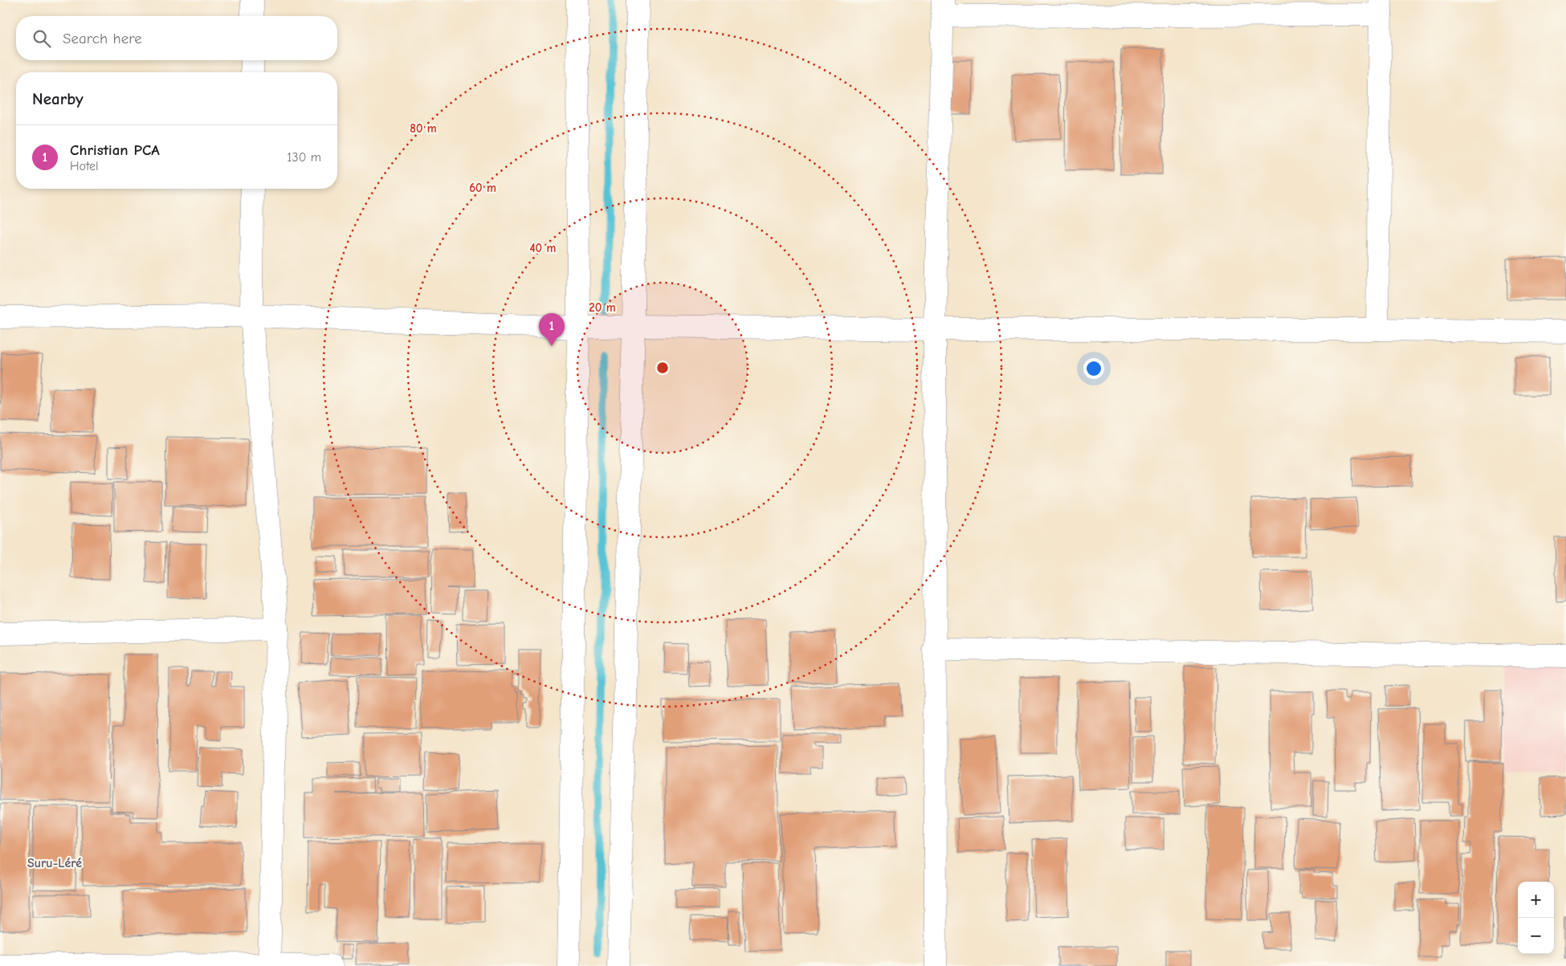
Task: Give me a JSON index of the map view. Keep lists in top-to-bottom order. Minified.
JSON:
{"districts":["Suru-Léré"],"page":{"search":"Search here","heading":"Nearby","list":[{"mark":"1","name":"Christian PCA","note":"Hotel","value":"130 m"}],"pins":"1","map_buttons":["+","−"]},"rings":["80 m","60 m","40 m","20 m"]}
